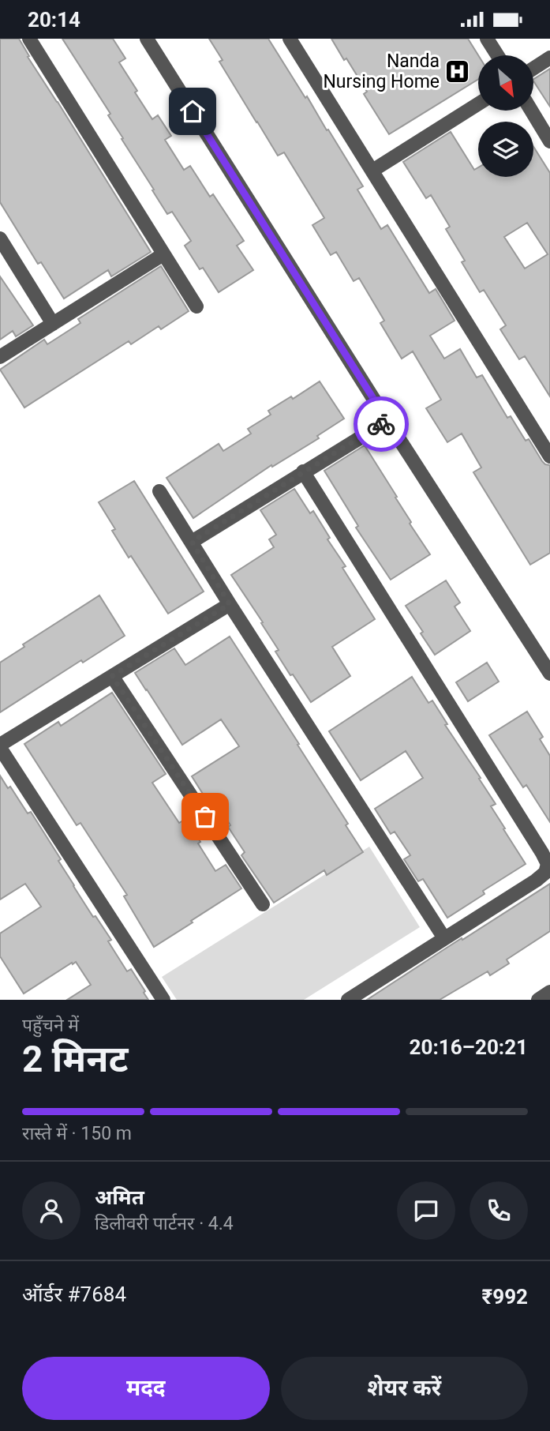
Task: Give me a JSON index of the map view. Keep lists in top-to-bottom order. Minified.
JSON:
{"places":{"hospital":["Nanda Nursing Home"]},"north":"bottom right","page":{"status":"20:14","heading":["2 मिनट","पहुँचने में","20:16–20:21"],"panel":["अमित","डिलीवरी पार्टनर · 4.4","ऑर्डर #7684","₹992"],"bar":"रास्ते में · 150 m","buttons":["मदद","शेयर करें"]}}
